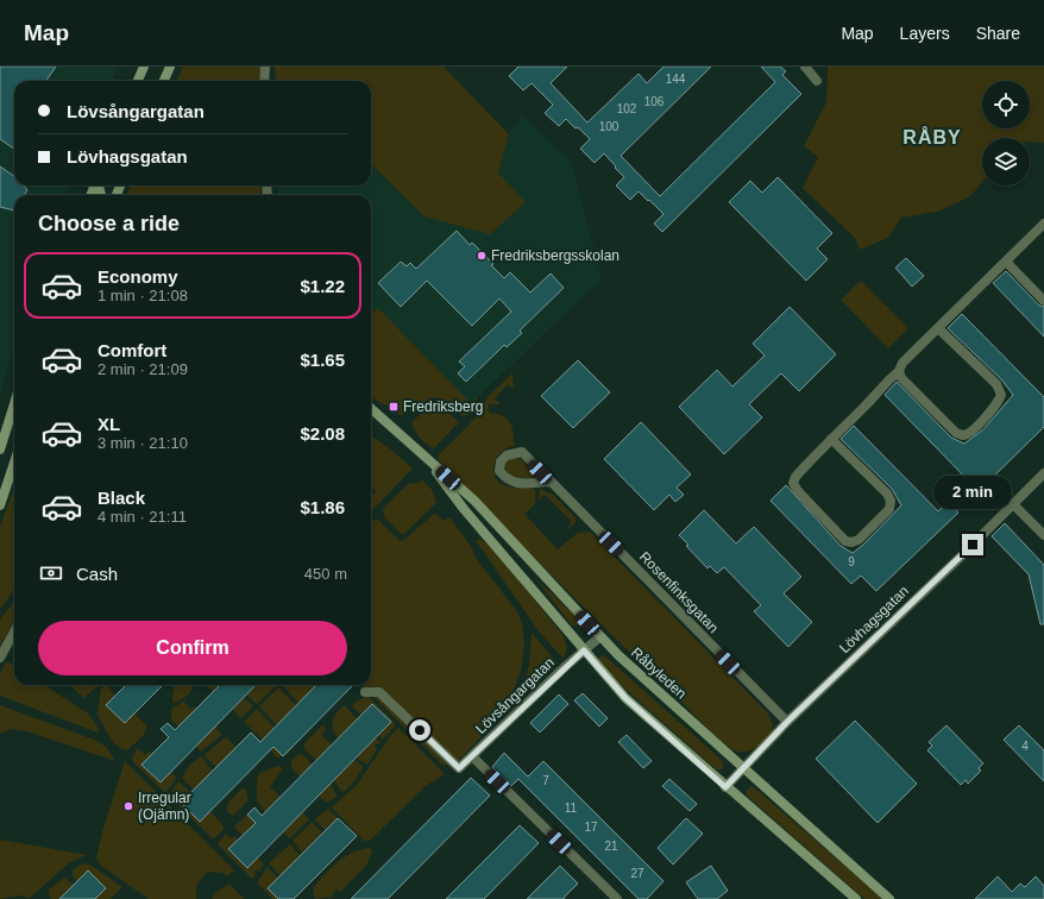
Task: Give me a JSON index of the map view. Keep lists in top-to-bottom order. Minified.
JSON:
{"streets":{"main road":["Råbyleden"],"street":["Rosenfinksgatan","Lövhagsgatan","Lövsångargatan"]},"crossings":[["Rosenfinksgatan","Lövhagsgatan"],["Lövhagsgatan","Råbyleden"],["Råbyleden","Lövsångargatan"]],"districts":["RÅBY"],"places":{"other":["Fredriksbergsskolan","Irregular (Ojämn)"],"transit":["Fredriksberg"]},"house_numbers":["144","106","102","100","9","4","7","11","17","21","27"],"page":{"header":"Map","nav":["Map","Layers","Share"],"banner":["Lövsångargatan","Lövhagsgatan"],"heading":"Choose a ride","list":[{"name":"Economy","note":"1 min · 21:08","value":"$1.22"},{"name":"Comfort","note":"2 min · 21:09","value":"$1.65"},{"name":"XL","note":"3 min · 21:10","value":"$2.08"},{"name":"Black","note":"4 min · 21:11","value":"$1.86"}],"bubble":"2 min","pay":["Cash","450 m"],"buttons":"Confirm"}}
